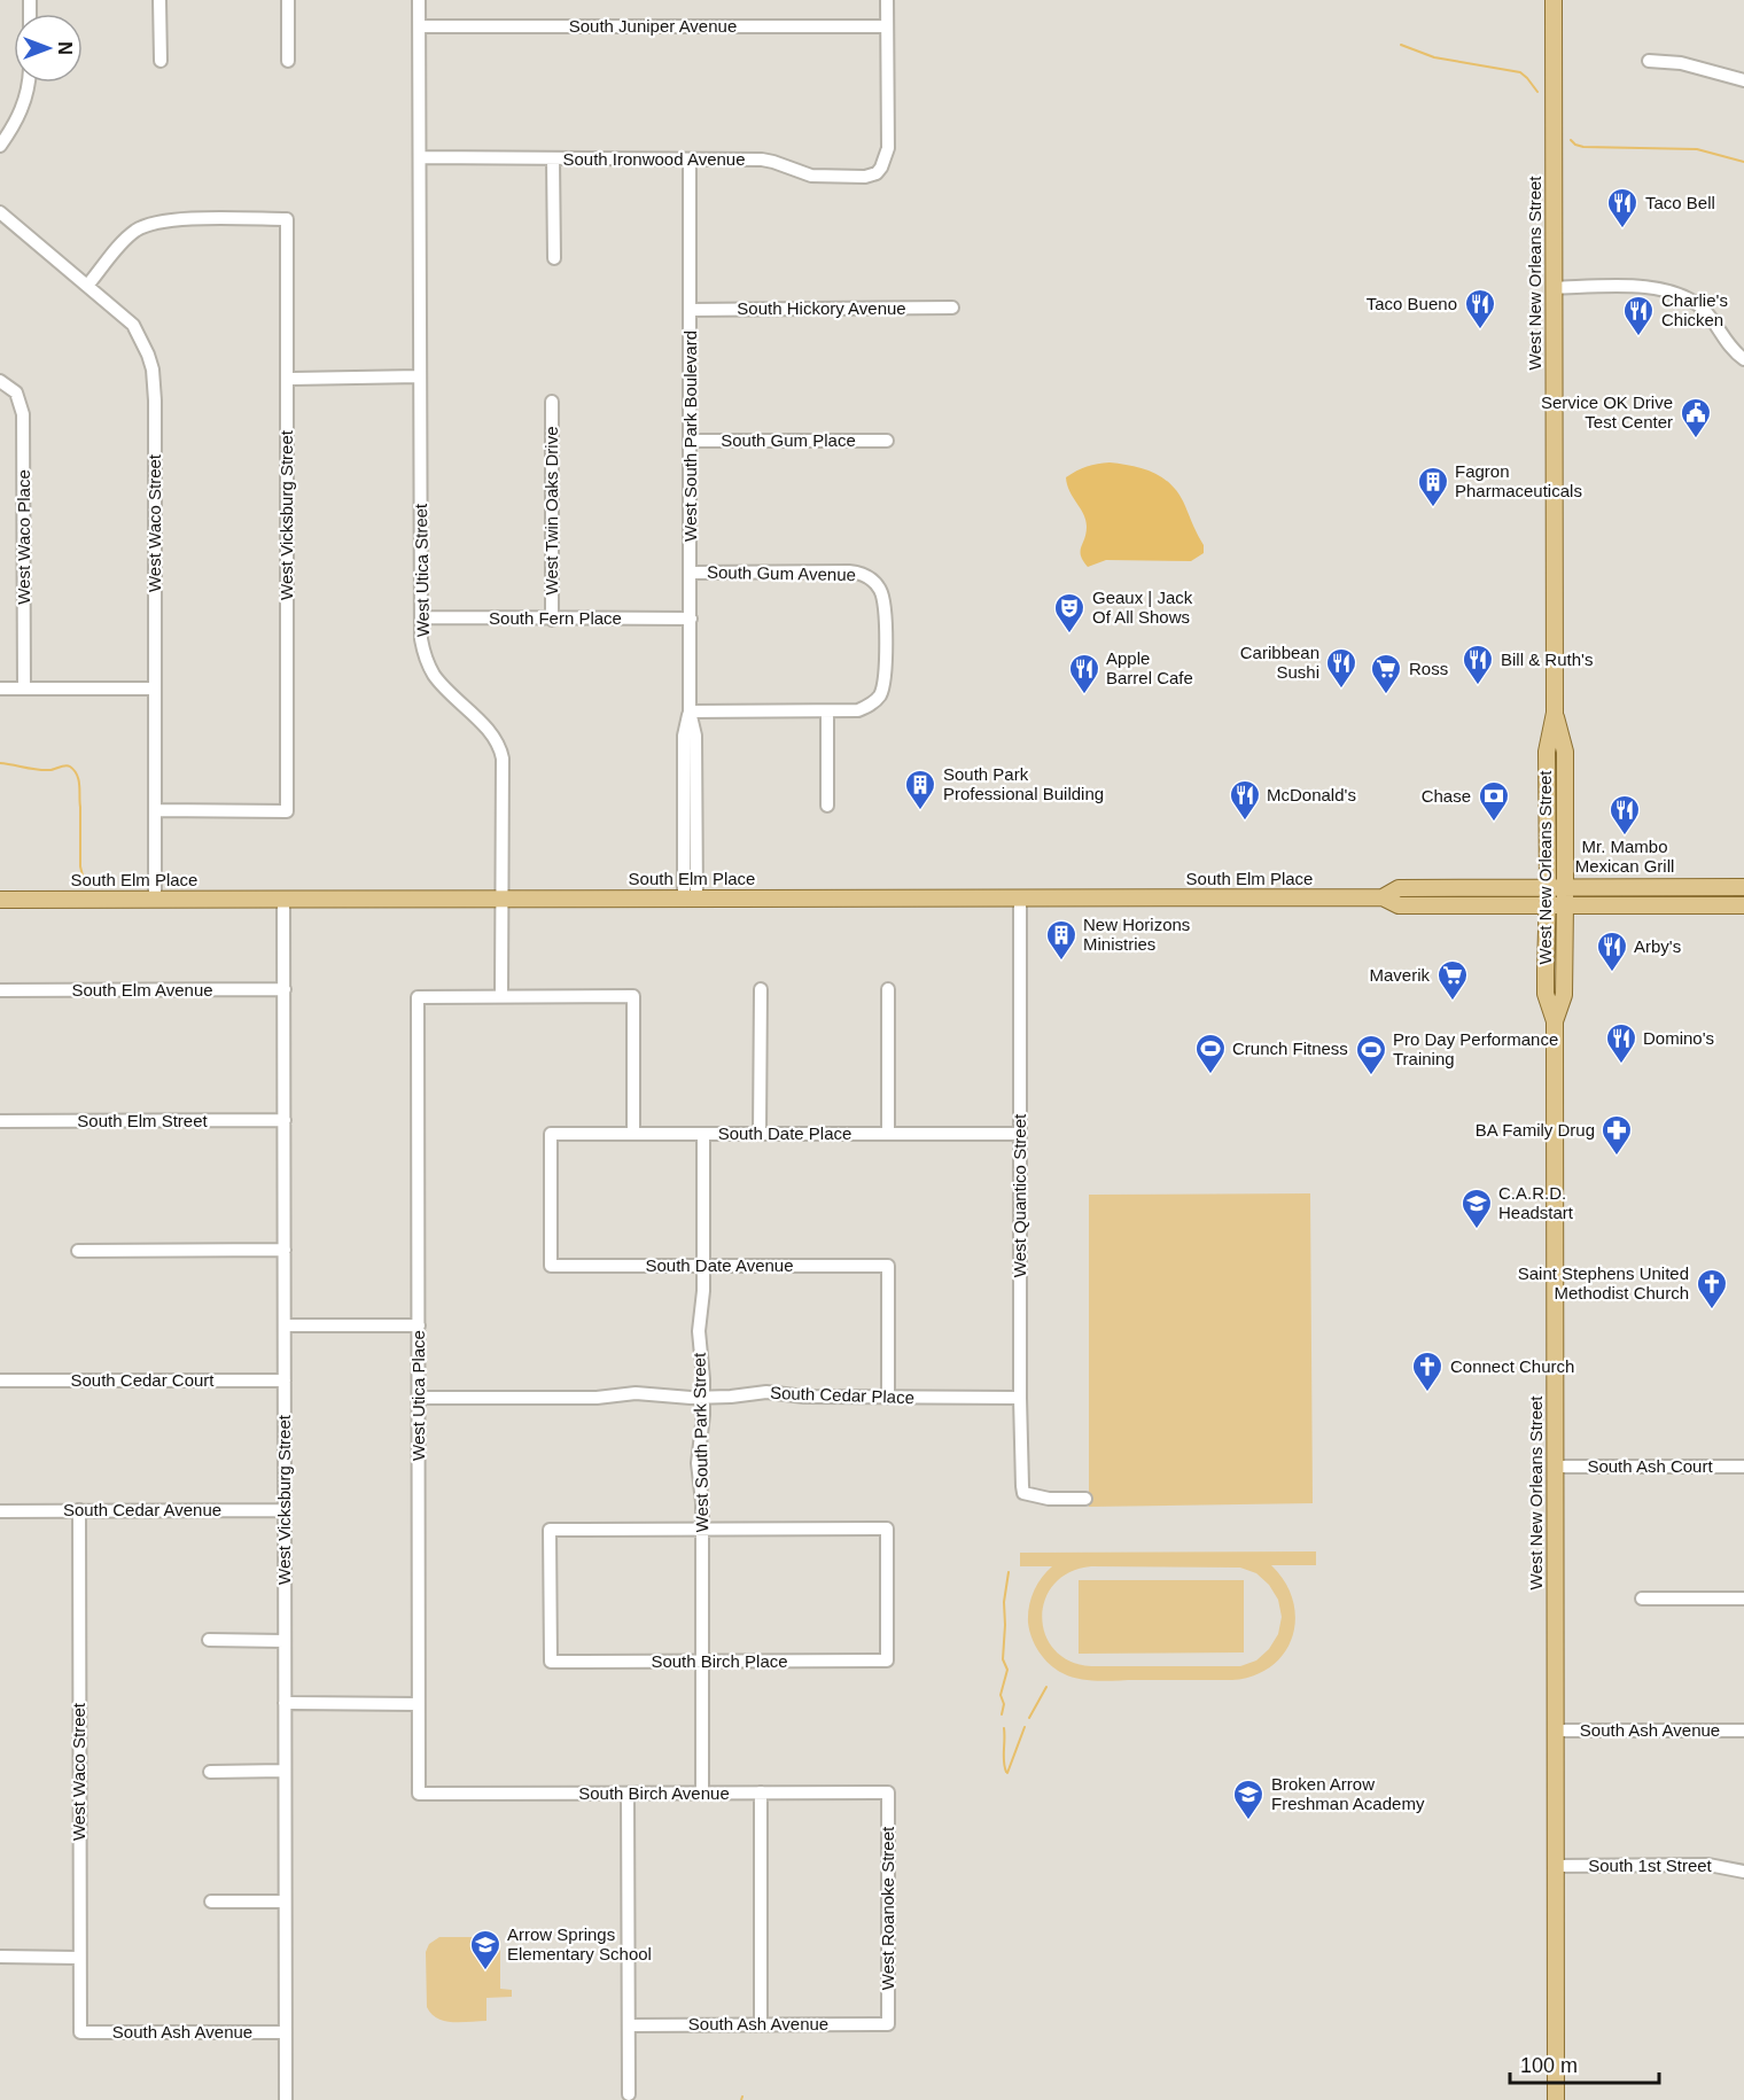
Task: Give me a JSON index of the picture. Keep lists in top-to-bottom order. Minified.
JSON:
{"streets":{"main road":["West New Orleans Street","South Elm Place"],"street":["South Juniper Avenue","South Ironwood Avenue","South Hickory Avenue","West South Park Boulevard","South Gum Place","West Twin Oaks Drive","West Vicksburg Street","West Waco Street","West Waco Place","West Utica Street","South Gum Avenue","South Fern Place","South Elm Avenue","South Elm Street","South Date Place","West Quantico Street","South Date Avenue","South Cedar Court","West Utica Place","South Cedar Place","West South Park Street","South Ash Court","South Cedar Avenue","South Birch Place","South Ash Avenue","South Birch Avenue","South 1st Street","West Roanoke Street"]},"crossings":[["South Juniper Avenue","South Ironwood Avenue"],["South Juniper Avenue","West Utica Street"],["South Ironwood Avenue","West South Park Boulevard"],["South Ironwood Avenue","West Utica Street"],["West New Orleans Street","South Elm Place"],["West New Orleans Street","South Ash Court"],["West New Orleans Street","South Ash Avenue"],["West New Orleans Street","South 1st Street"],["South Hickory Avenue","West South Park Boulevard"],["West South Park Boulevard","South Gum Place"],["West South Park Boulevard","South Gum Avenue"],["West South Park Boulevard","South Fern Place"],["West South Park Boulevard","South Elm Place"],["West Twin Oaks Drive","South Fern Place"],["West Vicksburg Street","West Waco Street"],["West Vicksburg Street","South Elm Place"],["West Vicksburg Street","South Elm Avenue"],["West Vicksburg Street","South Elm Street"],["West Vicksburg Street","South Cedar Court"],["West Vicksburg Street","South Cedar Avenue"],["West Vicksburg Street","South Ash Avenue"],["West Waco Street","South Elm Place"],["West Waco Street","South Cedar Avenue"],["West Waco Street","South Ash Avenue"],["West Utica Street","South Fern Place"],["West Utica Street","South Elm Place"],["West Utica Street","West Utica Place"],["South Elm Place","West Quantico Street"],["South Date Place","West Quantico Street"],["South Date Place","South Date Avenue"],["South Date Place","West South Park Street"],["West Quantico Street","South Cedar Place"],["South Date Avenue","South Cedar Place"],["South Date Avenue","West South Park Street"],["West Utica Place","South Cedar Place"],["West Utica Place","South Birch Avenue"],["South Cedar Place","West South Park Street"],["West South Park Street","South Birch Place"],["West South Park Street","South Birch Avenue"],["South Ash Avenue","West Roanoke Street"],["South Birch Avenue","West Roanoke Street"]],"places":{"restaurant":["Taco Bell","Taco Bueno","Charlie's Chicken","Bill & Ruth's","Caribbean Sushi","Apple Barrel Cafe","McDonald's","Mr. Mambo Mexican Grill","Arby's","Domino's"],"public building":["Service OK Drive Test Center"],"building":["Fagron Pharmaceuticals","South Park Professional Building","New Horizons Ministries"],"theatre":["Geaux | Jack Of All Shows"],"supermarket":["Ross","Maverik"],"bank":["Chase"],"sports":["Crunch Fitness","Pro Day Performance Training"],"pharmacy":["BA Family Drug"],"school or university":["C.A.R.D. Headstart","Broken Arrow Freshman Academy","Arrow Springs Elementary School"],"church":["Saint Stephens United Methodist Church","Connect Church"]},"scale_bar":"100 m","north":"right"}
